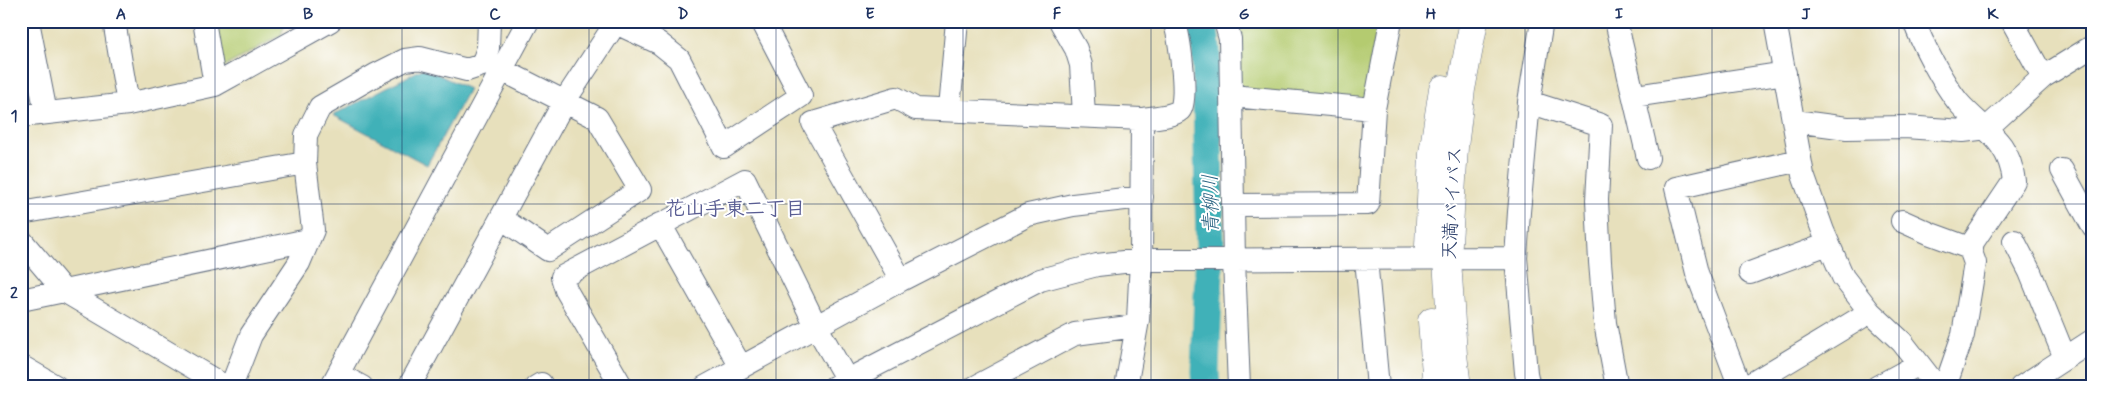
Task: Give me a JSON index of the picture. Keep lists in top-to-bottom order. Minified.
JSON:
{"streets":{"highway":["天満バイパス"]},"districts":["花山手東二丁目"],"water":["青柳川"],"grid":{"columns":["A","B","C","D","E","F","G","H","I","J","K"],"rows":["1","2"]}}
